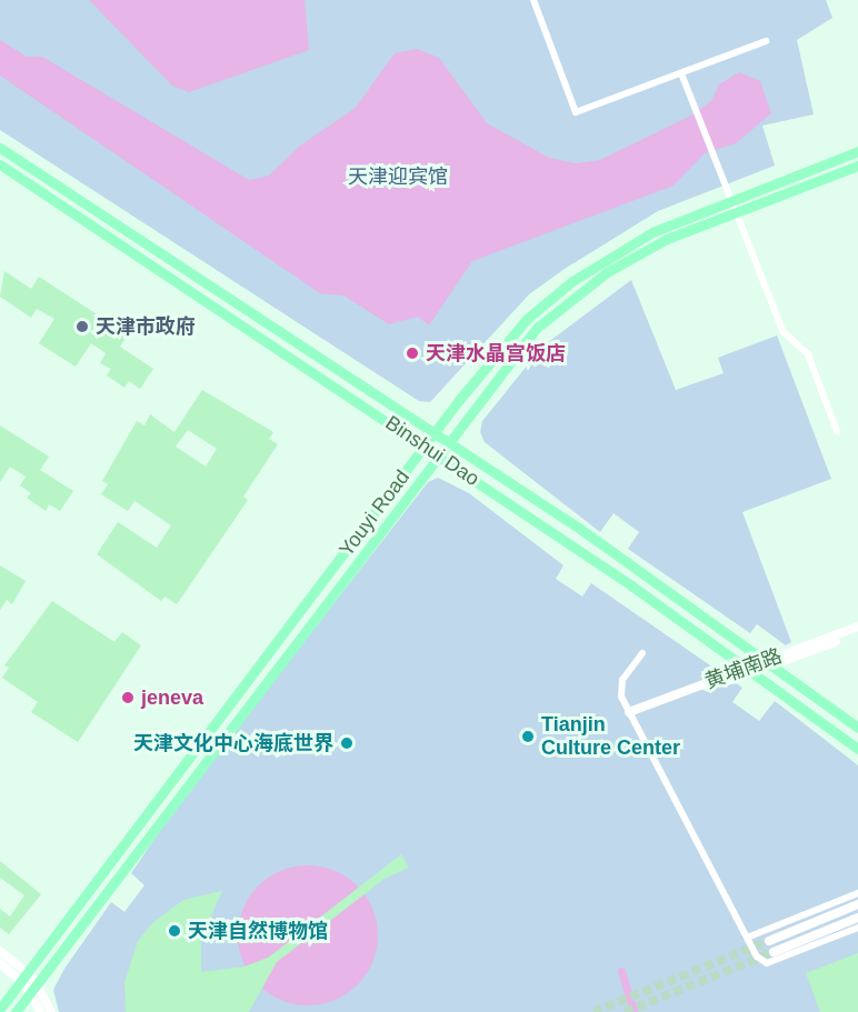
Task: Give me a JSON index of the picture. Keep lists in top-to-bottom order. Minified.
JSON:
{"streets":{"main road":["Binshui Dao","Youyi Road"],"street":["黄埔南路"]},"crossings":[["Binshui Dao","Youyi Road"],["Binshui Dao","黄埔南路"]],"parks":["天津迎宾馆"],"places":["天津市政府","天津水晶宫饭店","jeneva","Tianjin Culture Center","天津文化中心海底世界","天津自然博物馆"]}
